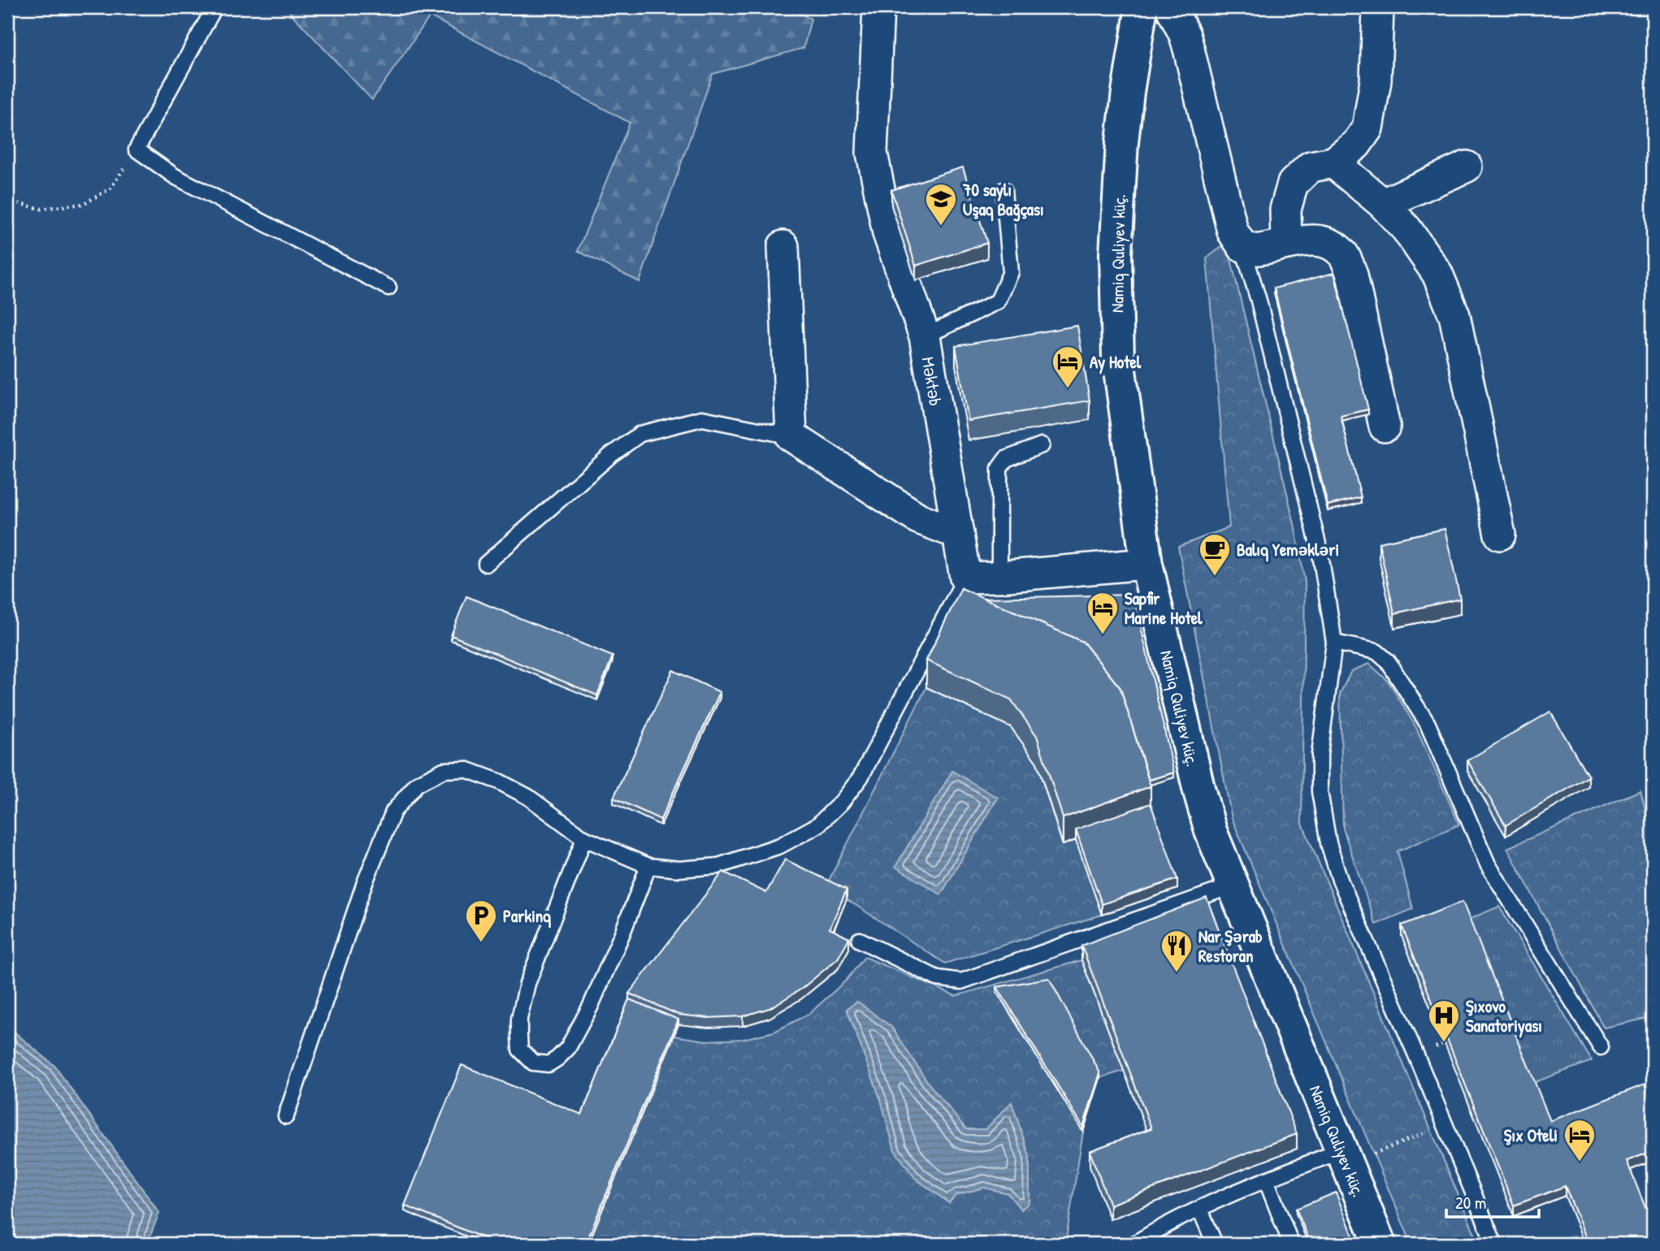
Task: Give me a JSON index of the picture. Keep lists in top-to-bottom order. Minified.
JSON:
{"streets":{"street":["Namiq Quliyev küç.","Məktəb"]},"places":{"school or university":["70 saylı Uşaq Bağçası"],"hotel":["Ay Hotel","Sapfir Marine Hotel","Şıx Oteli"],"cafe":["Balıq Yeməkləri"],"parking":["Parkinq"],"restaurant":["Nar Şərab Restoran"],"hospital":["Şıxovo Sanatoriyası"]},"scale_bar":"20 m"}
